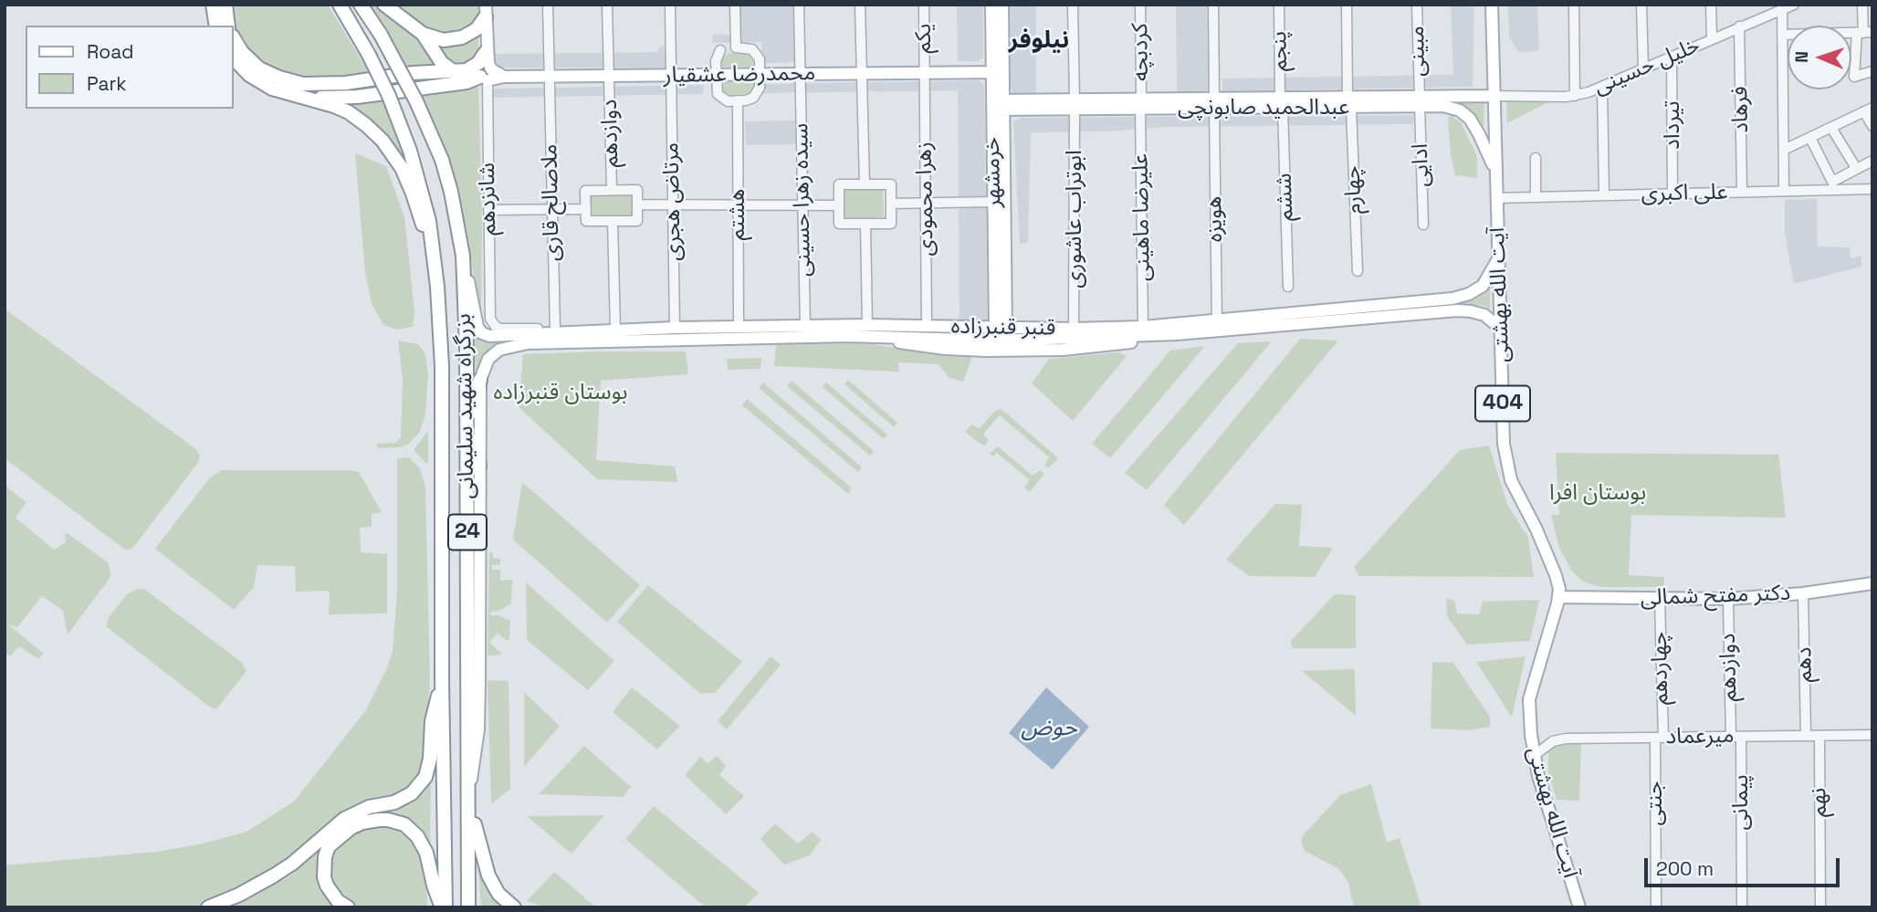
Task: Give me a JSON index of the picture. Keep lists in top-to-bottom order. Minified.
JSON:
{"streets":{"highway":["بزرگراه شهید سلیمانی","24"],"main road":["محمدرضا عشقیار","عبدالحمید صابونچی","خرمشهر","آیت الله بهشتی","قنبر قنبرزاده","404","دکتر مفتح شمالی"],"street":["یکم","پنجم","مبینی","کردبچه","خلیل حسینی","فرهاد","تیرداد","دوازدهم","ادایی","چهارم","علی‌ اکبری","ششم","شانزدهم","زهرا محمودی","سیده زهرا حسینی","مرتاض هجری","ملاصالح قاری","هشتم","علیرضا ماهینی","ابوتراب عاشوری","هویزه","دهم","چهاردهم","میرعماد","پیمانی","نهم","جنتی"]},"crossings":[["یکم","محمدرضا عشقیار"],["یکم","زهرا محمودی"],["پنجم","عبدالحمید صابونچی"],["پنجم","ششم"],["مبینی","عبدالحمید صابونچی"],["مبینی","ادایی"],["کردبچه","عبدالحمید صابونچی"],["کردبچه","علیرضا ماهینی"],["خلیل حسینی","عبدالحمید صابونچی"],["خلیل حسینی","فرهاد"],["خلیل حسینی","تیرداد"],["خلیل حسینی","آیت الله بهشتی"],["محمدرضا عشقیار","دوازدهم"],["محمدرضا عشقیار","خرمشهر"],["محمدرضا عشقیار","شانزدهم"],["محمدرضا عشقیار","زهرا محمودی"],["محمدرضا عشقیار","سیده زهرا حسینی"],["محمدرضا عشقیار","مرتاض هجری"],["محمدرضا عشقیار","ملاصالح قاری"],["عبدالحمید صابونچی","ادایی"],["عبدالحمید صابونچی","خرمشهر"],["عبدالحمید صابونچی","چهارم"],["عبدالحمید صابونچی","ششم"],["عبدالحمید صابونچی","علیرضا ماهینی"],["عبدالحمید صابونچی","ابوتراب عاشوری"],["عبدالحمید صابونچی","هویزه"],["عبدالحمید صابونچی","آیت الله بهشتی"],["فرهاد","علی‌ اکبری"],["تیرداد","علی‌ اکبری"],["دوازدهم","دکتر مفتح شمالی"],["دوازدهم","میرعماد"],["دوازدهم","پیمانی"],["خرمشهر","قنبر قنبرزاده"],["علی‌ اکبری","آیت الله بهشتی"],["شانزدهم","قنبر قنبرزاده"],["زهرا محمودی","قنبر قنبرزاده"],["سیده زهرا حسینی","قنبر قنبرزاده"],["مرتاض هجری","قنبر قنبرزاده"],["ملاصالح قاری","قنبر قنبرزاده"],["هشتم","قنبر قنبرزاده"],["علیرضا ماهینی","قنبر قنبرزاده"],["ابوتراب عاشوری","قنبر قنبرزاده"],["هویزه","قنبر قنبرزاده"],["آیت الله بهشتی","قنبر قنبرزاده"],["آیت الله بهشتی","دکتر مفتح شمالی"],["آیت الله بهشتی","میرعماد"],["دکتر مفتح شمالی","دهم"],["دکتر مفتح شمالی","چهاردهم"],["دهم","میرعماد"],["چهاردهم","میرعماد"],["چهاردهم","جنتی"],["میرعماد","پیمانی"],["میرعماد","نهم"],["میرعماد","جنتی"]],"districts":["نیلوفر"],"water":["حوض"],"parks":["بوستان قنبرزاده","بوستان افرا"],"legend":["Road","Park"],"scale_bar":"200 m","north":"left"}
